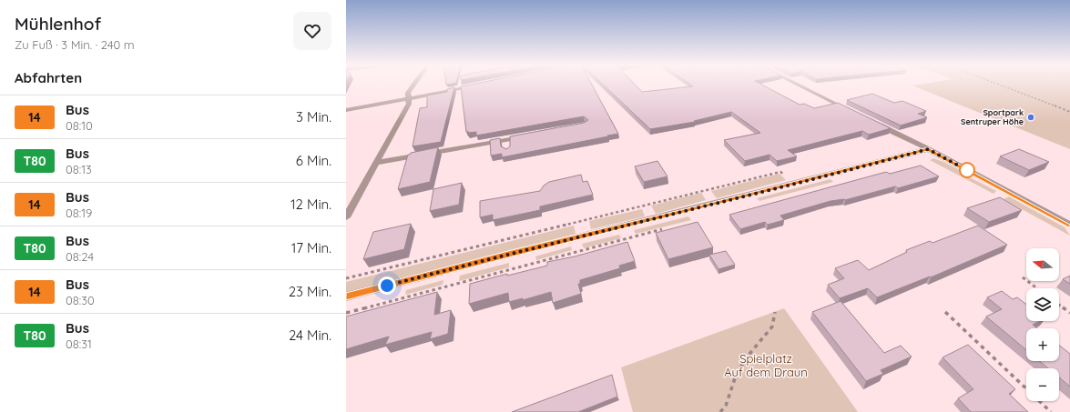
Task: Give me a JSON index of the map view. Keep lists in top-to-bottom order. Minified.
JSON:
{"parks":["Spielplatz Auf dem Draun"],"places":["Sportpark Sentruper Höhe"],"lines":["bus line 14"],"north":"left","page":{"heading":[["Mühlenhof","Zu Fuß · 3 Min. · 240 m"],"Abfahrten"],"list":[{"mark":"14","name":"Bus","note":"08:10","value":"3 Min."},{"mark":"T80","name":"Bus","note":"08:13","value":"6 Min."},{"mark":"14","name":"Bus","note":"08:19","value":"12 Min."},{"mark":"T80","name":"Bus","note":"08:24","value":"17 Min."},{"mark":"14","name":"Bus","note":"08:30","value":"23 Min."},{"mark":"T80","name":"Bus","note":"08:31","value":"24 Min."}],"map_buttons":["+","−"]}}
